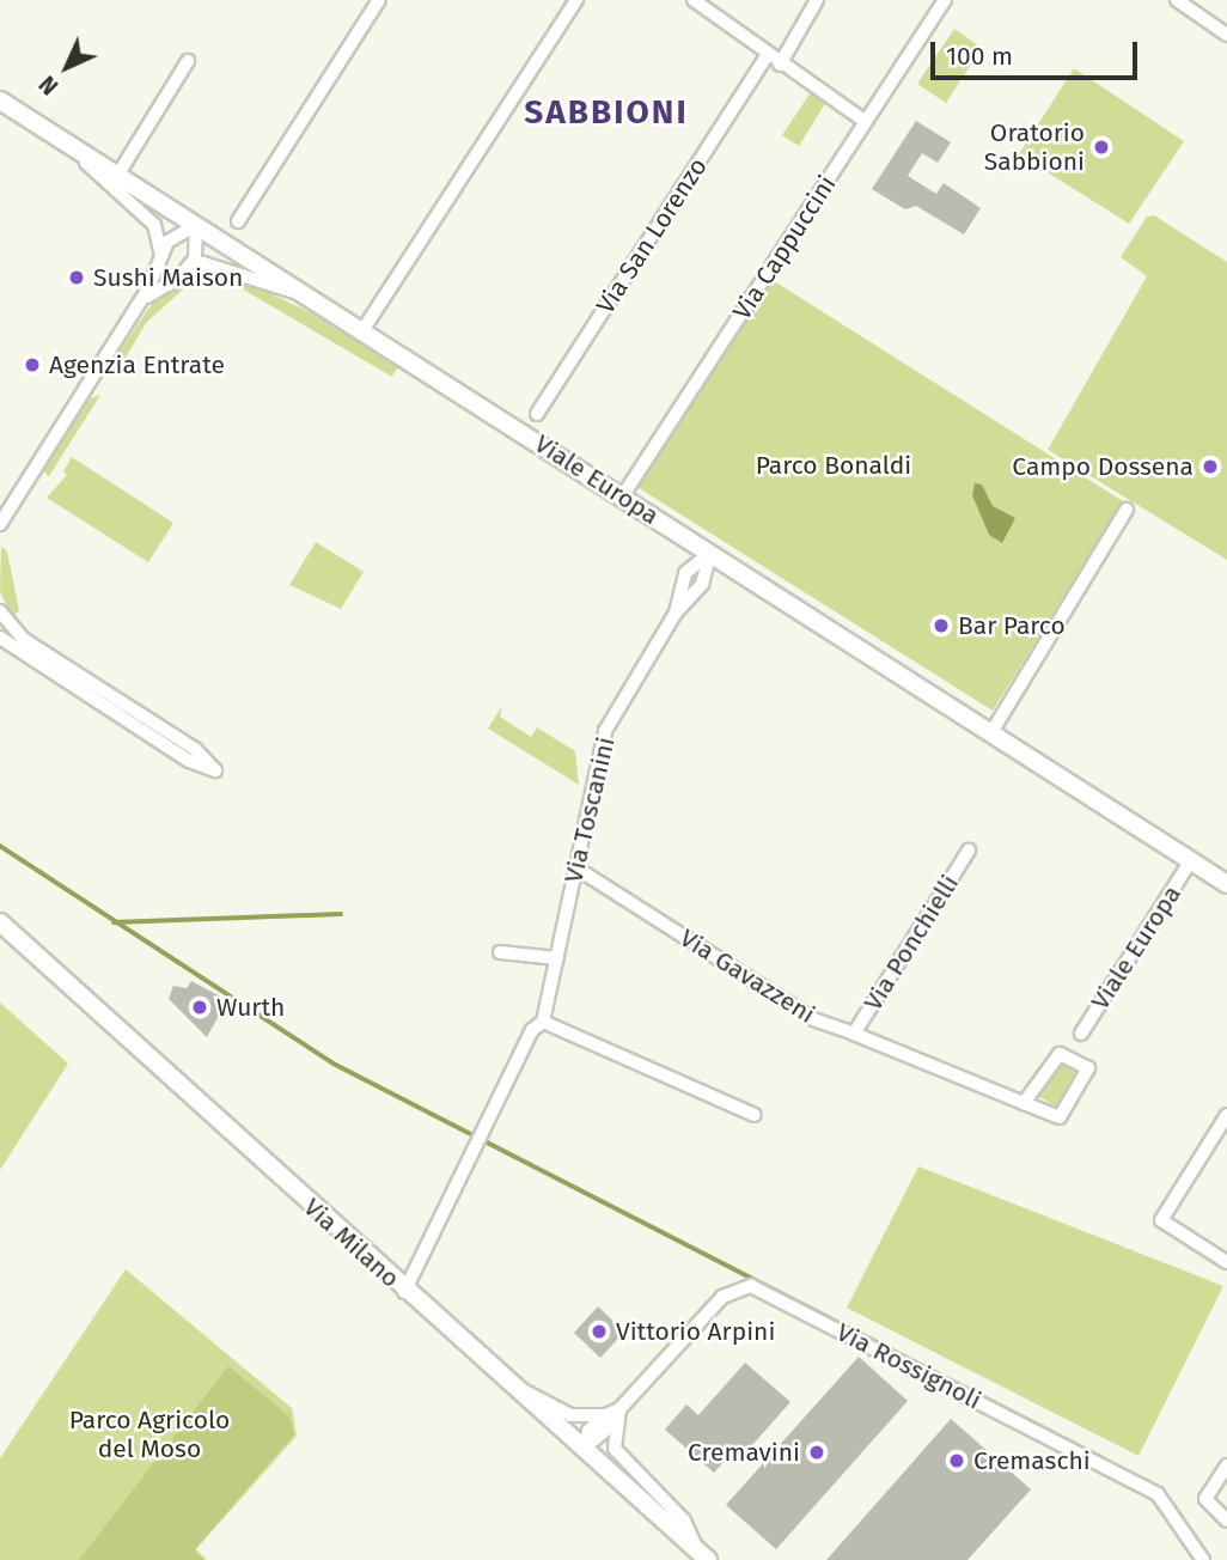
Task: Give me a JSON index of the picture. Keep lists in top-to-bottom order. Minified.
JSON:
{"streets":{"street":["Via San Lorenzo","Via Cappuccini","Viale Europa","Via Toscanini","Via Ponchielli","Via Gavazzeni","Via Milano","Via Rossignoli"]},"crossings":[["Via Cappuccini","Viale Europa"],["Viale Europa","Via Toscanini"],["Via Toscanini","Via Gavazzeni"],["Via Toscanini","Via Milano"],["Via Ponchielli","Via Gavazzeni"],["Via Milano","Via Rossignoli"]],"districts":["SABBIONI"],"parks":["Parco Bonaldi","Parco Agricolo del Moso"],"places":["Oratorio Sabbioni","Sushi Maison","Agenzia Entrate","Campo Dossena","Bar Parco","Wurth","Vittorio Arpini","Cremavini","Cremaschi"],"scale_bar":"100 m","north":"bottom left"}
